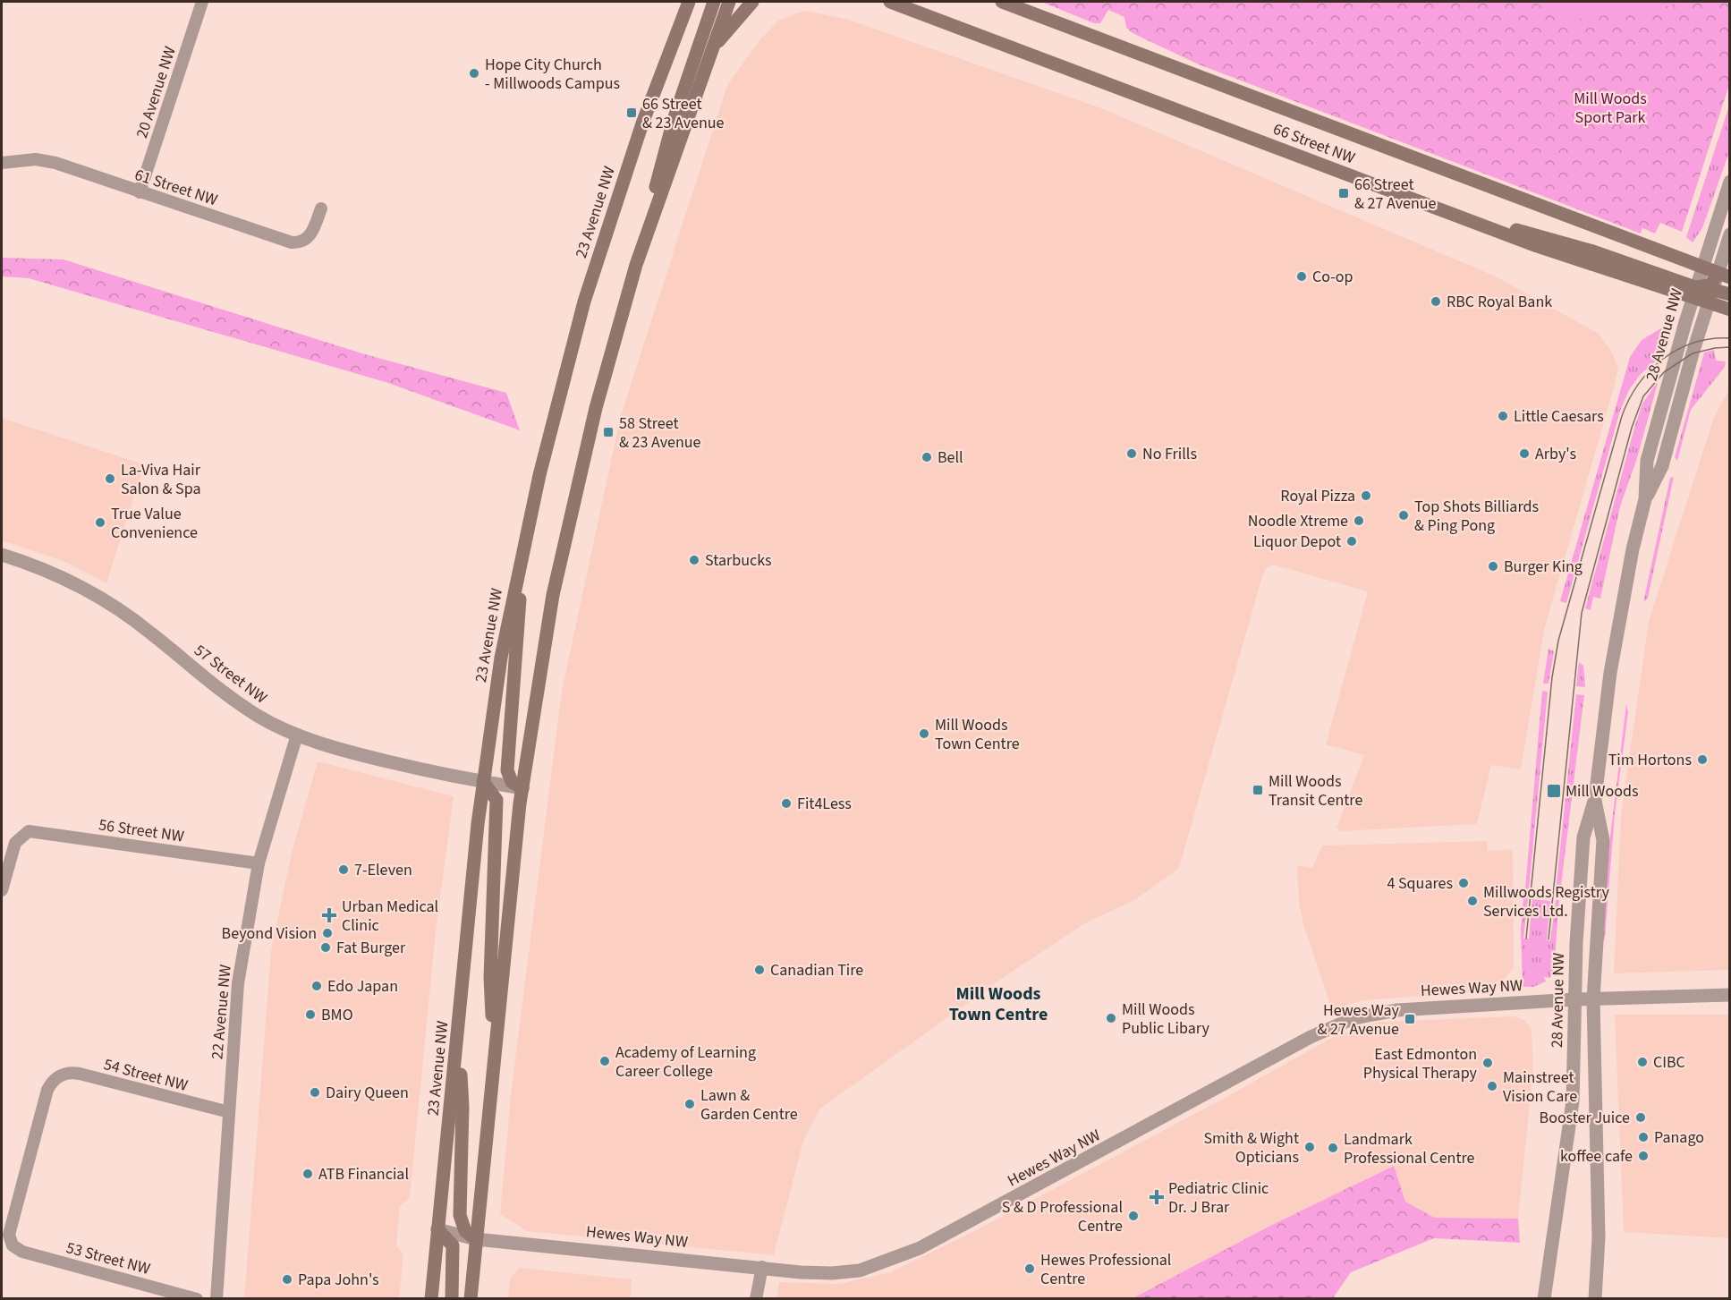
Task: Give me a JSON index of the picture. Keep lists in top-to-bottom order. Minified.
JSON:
{"streets":{"main road":["66 Street NW","23 Avenue NW"],"street":["20 Avenue NW","61 Street NW","28 Avenue NW","57 Street NW","56 Street NW","Hewes Way NW","22 Avenue NW","54 Street NW","53 Street NW"]},"crossings":[["20 Avenue NW","61 Street NW"],["66 Street NW","28 Avenue NW"],["23 Avenue NW","57 Street NW"],["23 Avenue NW","Hewes Way NW"],["28 Avenue NW","Hewes Way NW"],["57 Street NW","22 Avenue NW"],["56 Street NW","22 Avenue NW"],["22 Avenue NW","54 Street NW"],["54 Street NW","53 Street NW"]],"districts":["Mill Woods Town Centre"],"parks":["Mill Woods Sport Park"],"places":{"other":["Hope City Church - Millwoods Campus","Co-op","RBC Royal Bank","Little Caesars","No Frills","Arby's","Bell","La-Viva Hair Salon & Spa","Royal Pizza","Top Shots Billiards & Ping Pong","Noodle Xtreme","True Value Convenience","Liquor Depot","Starbucks","Burger King","Mill Woods Town Centre","Tim Hortons","Fit4Less","7-Eleven","4 Squares","Millwoods Registry Services Ltd.","Beyond Vision","Fat Burger","Canadian Tire","Edo Japan","BMO","Mill Woods Public Libary","Academy of Learning Career College","CIBC","East Edmonton Physical Therapy","Mainstreet Vision Care","Dairy Queen","Lawn & Garden Centre","Booster Juice","Panago","Smith & Wight Opticians","Landmark Professional Centre","koffee cafe","ATB Financial","S & D Professional Centre","Hewes Professional Centre","Papa John's"],"transit":["66 Street & 23 Avenue","66 Street & 27 Avenue","58 Street & 23 Avenue","Mill Woods Transit Centre","Mill Woods","Hewes Way & 27 Avenue"],"health":["Urban Medical Clinic","Pediatric Clinic Dr. J Brar"]}}
